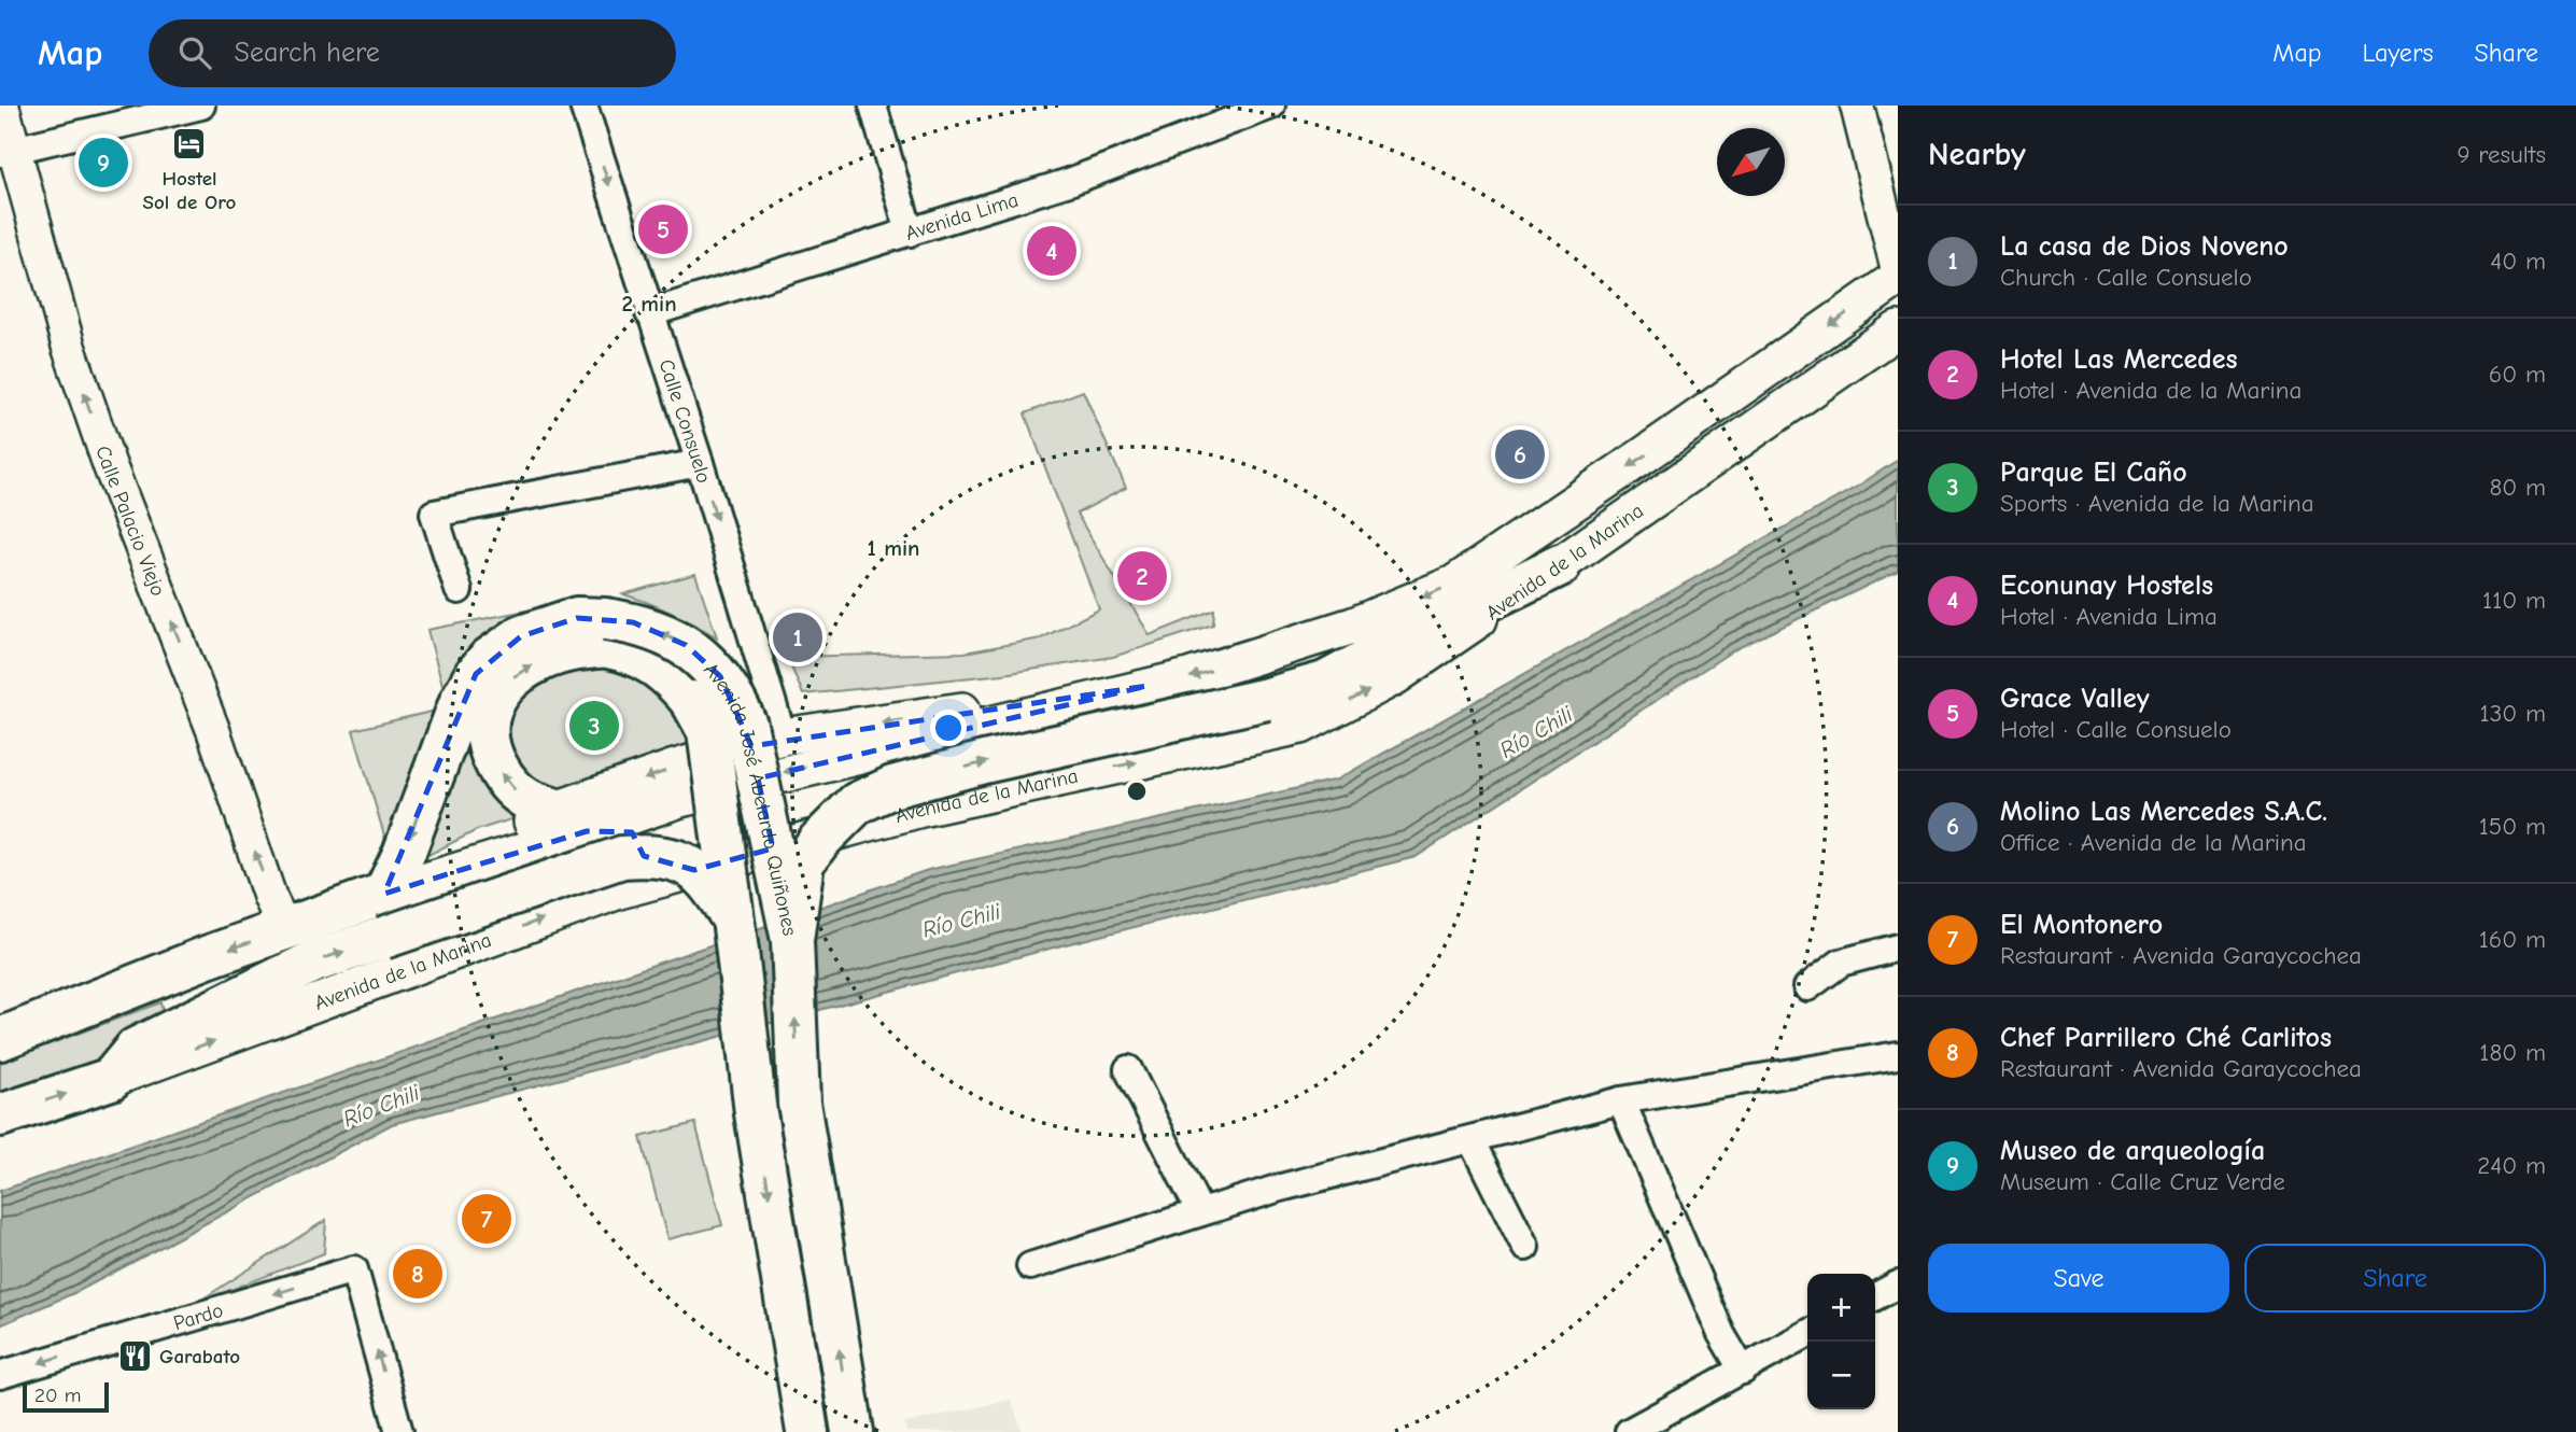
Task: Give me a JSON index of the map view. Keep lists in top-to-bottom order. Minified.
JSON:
{"streets":{"main road":["Avenida de la Marina","Avenida José Abelardo Quiñones"],"street":["Avenida Lima","Calle Consuelo","Calle Palacio Viejo","Pardo"]},"crossings":[["Avenida Lima","Calle Consuelo"]],"one_way":["Calle Consuelo","Calle Palacio Viejo"],"water":["Río Chili"],"places":{"hotel":["Hostel Sol de Oro"],"restaurant":["Garabato"]},"scale_bar":"20 m","north":"bottom left","page":{"header":"Map","search":"Search here","nav":["Map","Layers","Share"],"heading":["Nearby","9 results"],"pins":["9","5","4","6","2","1","3","7","8"],"list":[{"mark":"1","name":"La casa de Dios Noveno","note":"Church · Calle Consuelo","value":"40 m"},{"mark":"2","name":"Hotel Las Mercedes","note":"Hotel · Avenida de la Marina","value":"60 m"},{"mark":"3","name":"Parque El Caño","note":"Sports · Avenida de la Marina","value":"80 m"},{"mark":"4","name":"Econunay Hostels","note":"Hotel · Avenida Lima","value":"110 m"},{"mark":"5","name":"Grace Valley","note":"Hotel · Calle Consuelo","value":"130 m"},{"mark":"6","name":"Molino Las Mercedes S.A.C.","note":"Office · Avenida de la Marina","value":"150 m"},{"mark":"7","name":"El Montonero","note":"Restaurant · Avenida Garaycochea","value":"160 m"},{"mark":"8","name":"Chef Parrillero Ché Carlitos","note":"Restaurant · Avenida Garaycochea","value":"180 m"},{"mark":"9","name":"Museo de arqueología","note":"Museum · Calle Cruz Verde","value":"240 m"}],"buttons":["Save","Share"],"map_buttons":["+","−"],"scale":"20 m"},"rings":["2 min","1 min"]}
